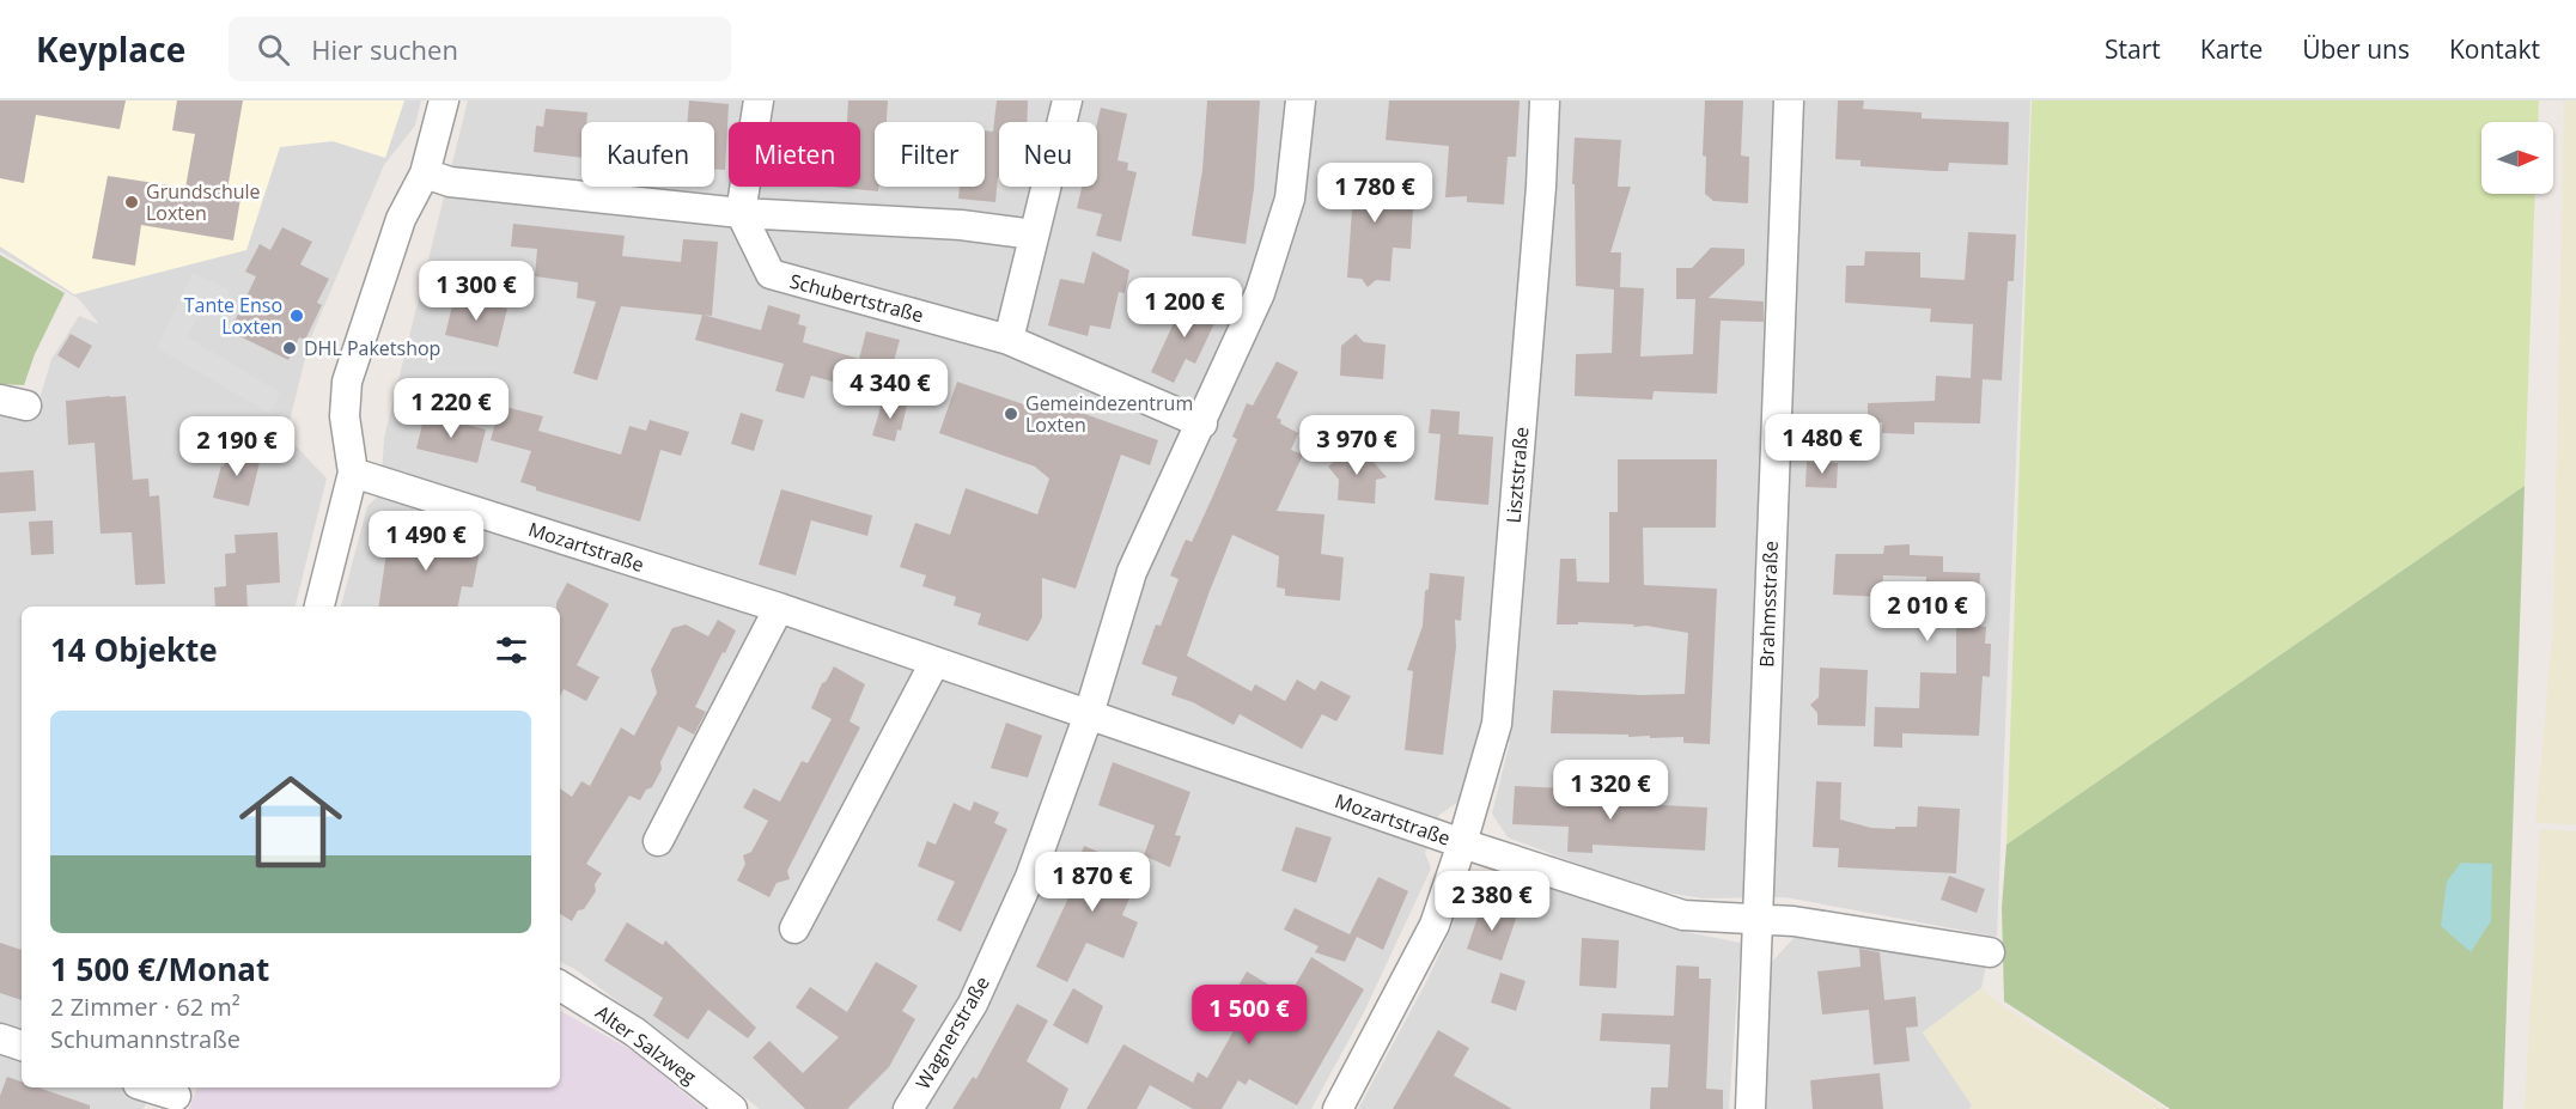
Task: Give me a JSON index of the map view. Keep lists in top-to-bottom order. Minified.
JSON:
{"streets":{"street":["Schubertstraße","Lisztstraße","Mozartstraße","Brahmsstraße","Wagnerstraße","Alter Salzweg"]},"crossings":[["Lisztstraße","Mozartstraße"],["Mozartstraße","Brahmsstraße"],["Mozartstraße","Wagnerstraße"]],"places":["Grundschule Loxten","Tante Enso Loxten","DHL Paketshop","Gemeindezentrum Loxten"],"north":"right","page":{"header":"Keyplace","search":"Hier suchen","nav":["Start","Karte","Über uns","Kontakt"],"chip":["Kaufen","Mieten","Filter","Neu"],"price":["1 780 €","1 300 €","1 200 €","4 340 €","1 220 €","1 480 €","3 970 €","2 190 €","1 490 €","2 010 €","1 320 €","1 870 €","2 380 €","1 500 €"],"heading":"14 Objekte","list":[{"name":"1 500 €/Monat","note":"2 Zimmer · 62 m² · Schumannstraße"}]}}
